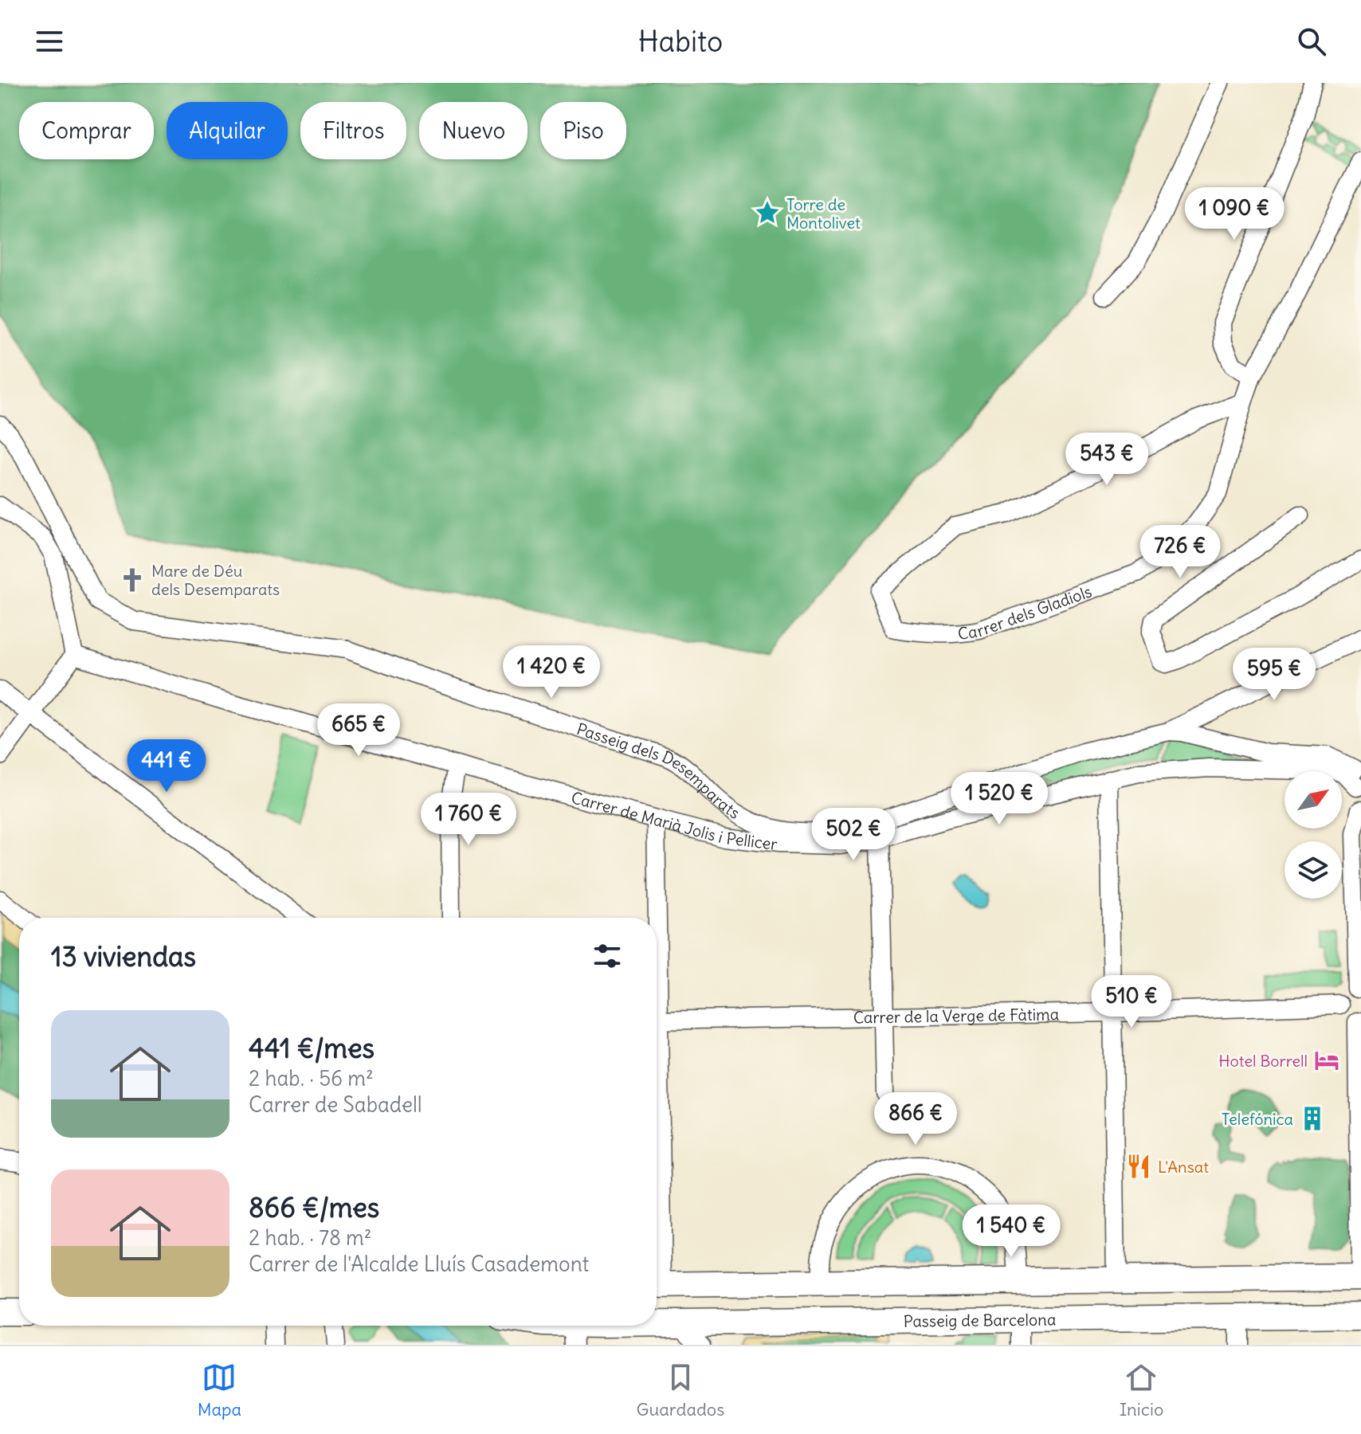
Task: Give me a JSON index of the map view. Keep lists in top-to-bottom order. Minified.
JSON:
{"streets":{"main road":["Passeig de Barcelona"],"street":["Carrer dels Gladiols","Passeig dels Desemparats","Carrer de Marià Jolis i Pellicer","Carrer de la Verge de Fàtima"]},"places":{"place":["Torre de Montolivet"],"church":["Mare de Déu dels Desemparats"],"hotel":["Hotel Borrell"],"building":["Telefónica"],"restaurant":["L'Ansat"]},"north":"top right","page":{"header":"Habito","chip":["Comprar","Alquilar","Filtros","Nuevo","Piso"],"price":["1 090 €","543 €","726 €","1 420 €","595 €","665 €","441 €","1 520 €","1 760 €","502 €","510 €","866 €","1 540 €"],"heading":"13 viviendas","list":[{"name":"441 €/mes","note":"2 hab. · 56 m² · Carrer de Sabadell"},{"name":"866 €/mes","note":"2 hab. · 78 m² · Carrer de l'Alcalde Lluís Casademont"}],"tabs":["Mapa","Guardados","Inicio"]}}
